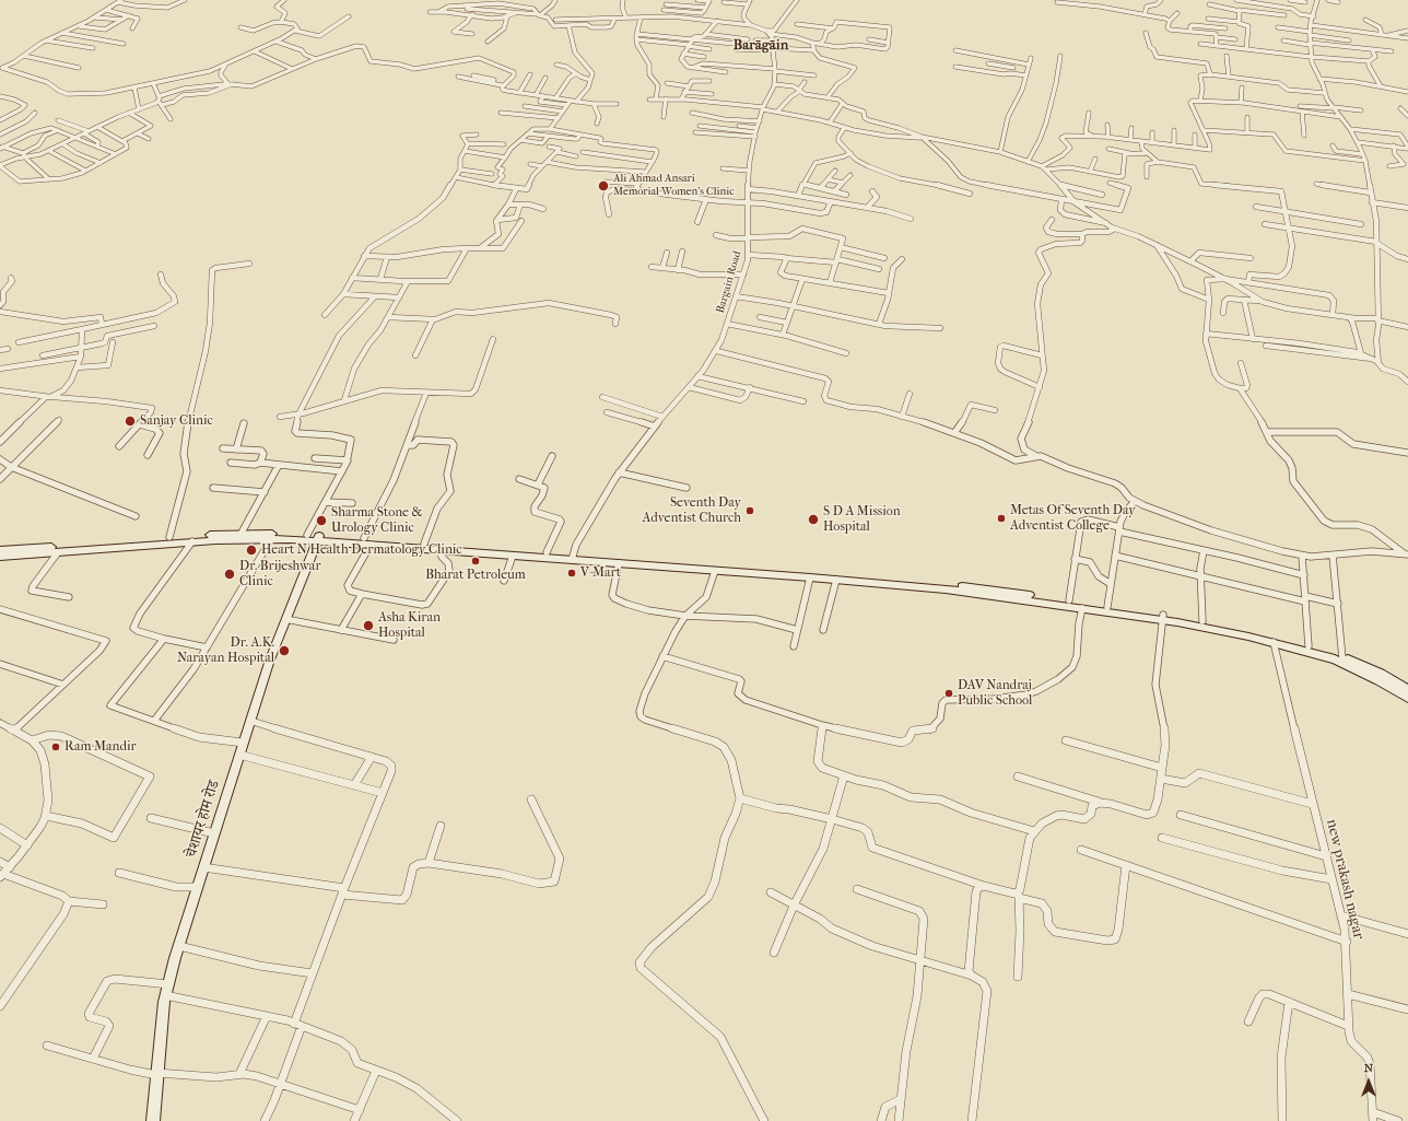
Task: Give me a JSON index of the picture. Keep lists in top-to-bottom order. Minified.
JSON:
{"streets":{"main road":["चेशायर होम रोड"],"street":["Bargain Road","new prakash nagar"]},"districts":["Barāgāin"],"places":["Ali Ahmad Ansari Memorial Women's Clinic","Sanjay Clinic","Seventh Day Adventist Church","Metas Of Seventh Day Adventist College","S D A Mission Hospital","Sharma Stone & Urology Clinic","Heart N Health Dermatology Clinic","Bharat Petroleum","V-Mart","Dr. Brijeshwar Clinic","Asha Kiran Hospital","Dr. A.K. Narayan Hospital","DAV Nandraj Public School","Ram Mandir"],"north":"top"}
